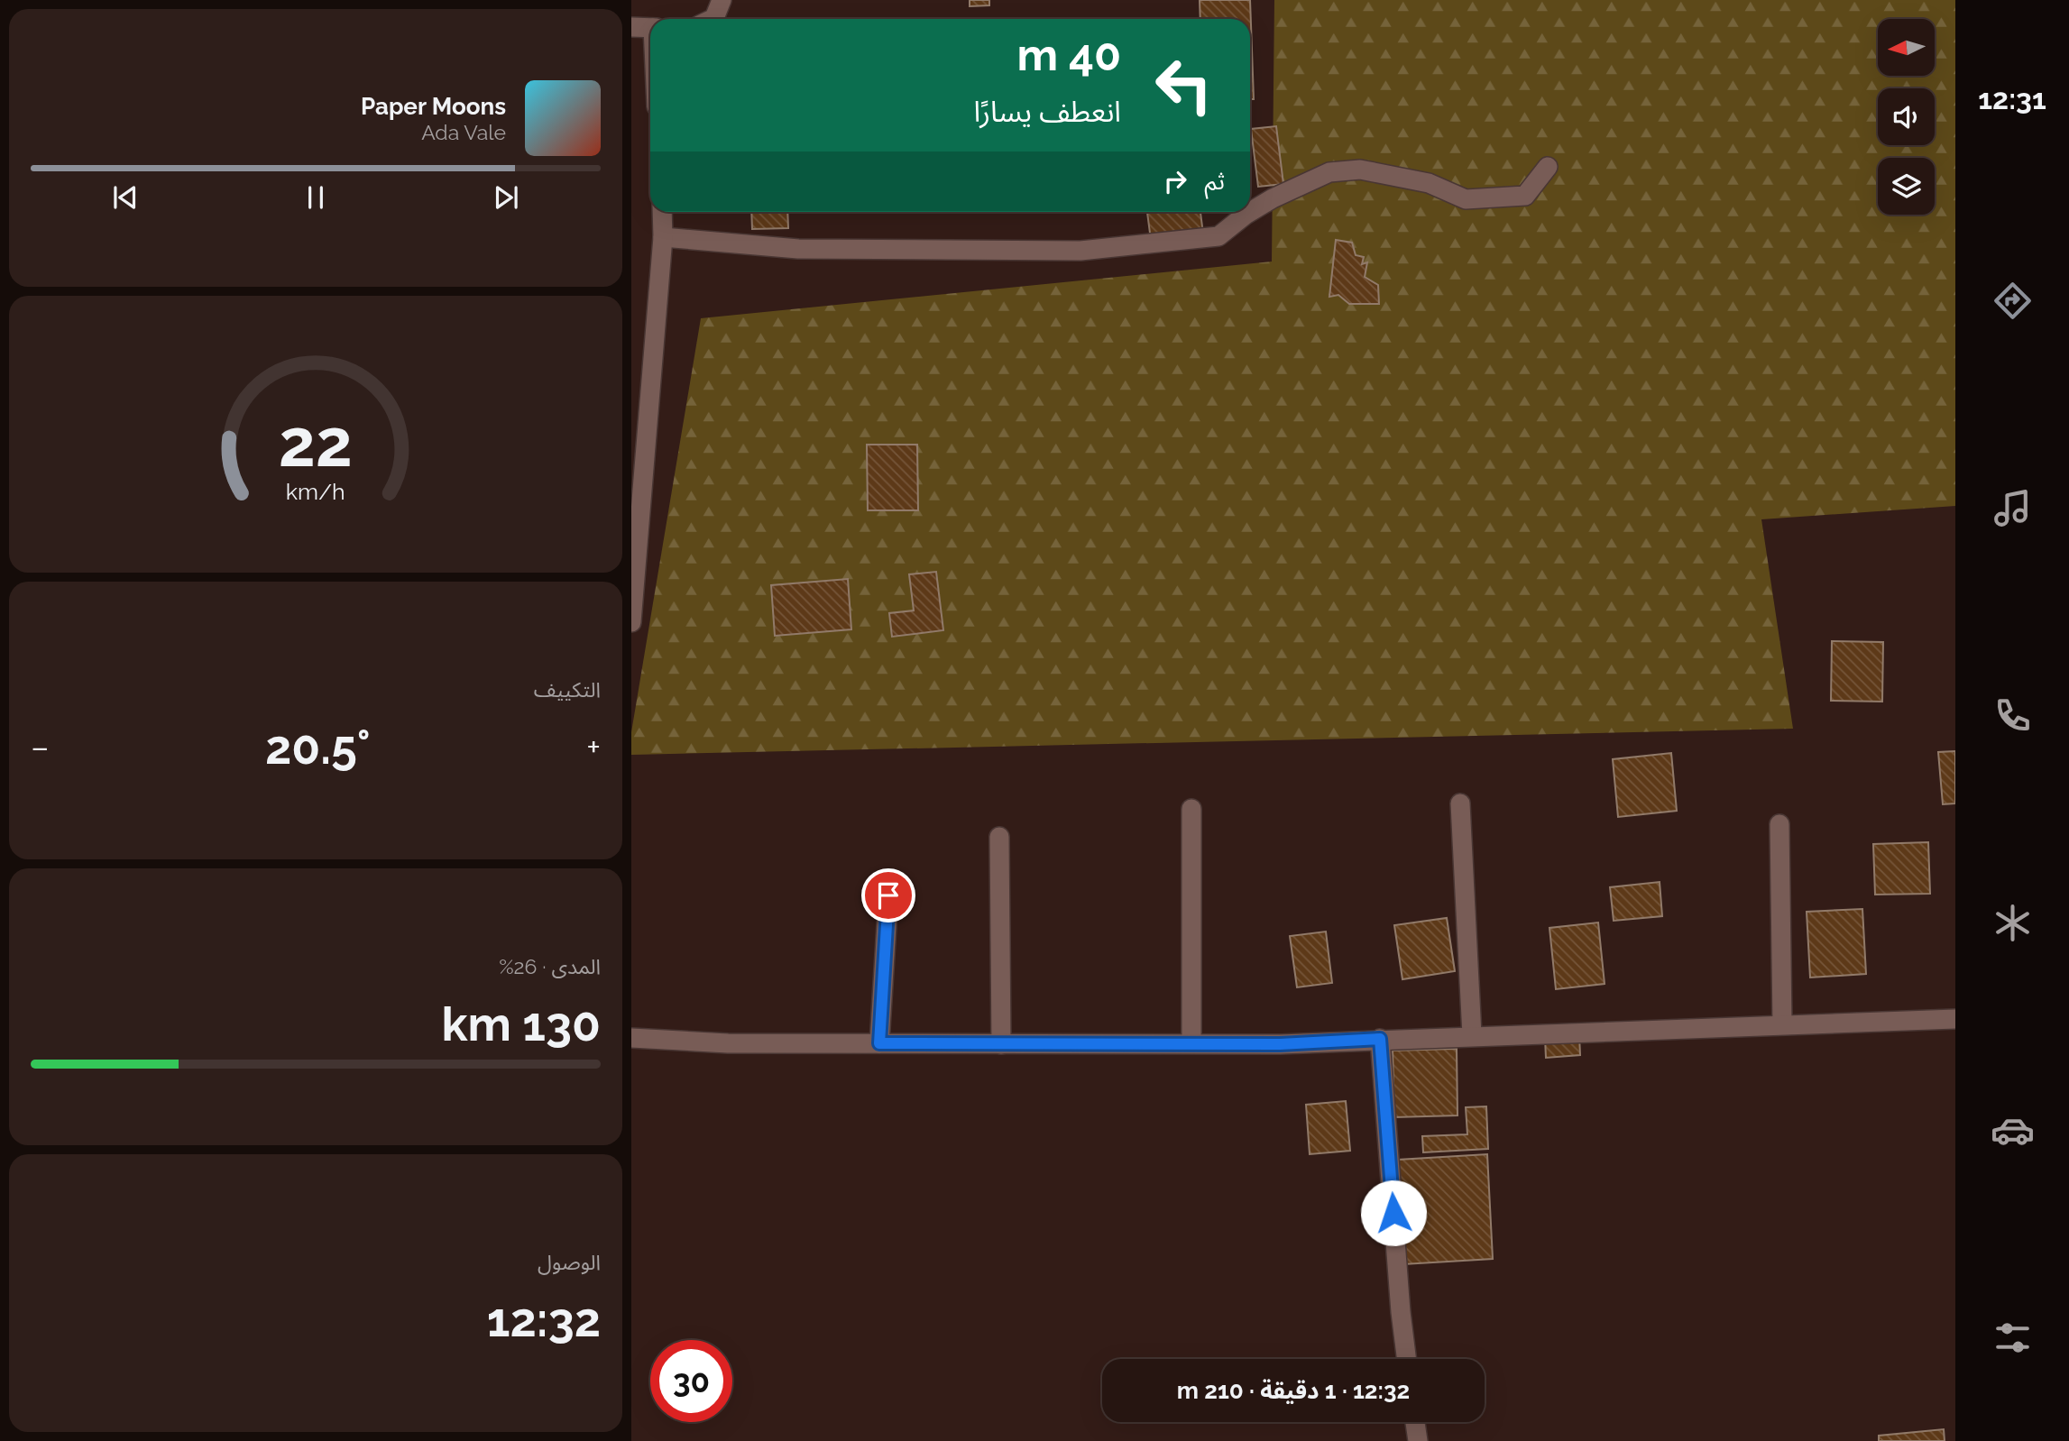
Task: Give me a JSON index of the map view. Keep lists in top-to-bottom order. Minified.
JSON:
{"north":"left","page":{"tabs":"12:31","turn":["40 m","انعطف يسارًا"],"song":["Paper Moons","Ada Vale"],"then":"ثم","tile":["التكييف",["المدى · 26%","130 km"],["الوصول","12:32"]],"heat":["−","20.5°","+"],"limit":"30","trip":"12:32 · 1 دقيقة · 210 m","gauge":["22","km/h"]}}
